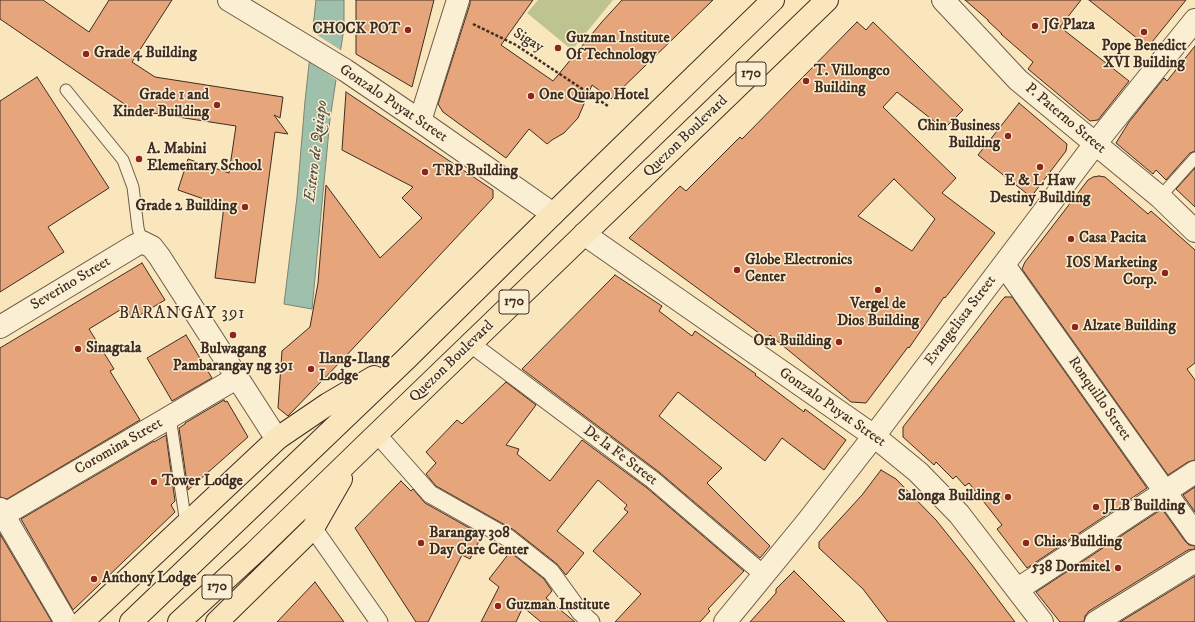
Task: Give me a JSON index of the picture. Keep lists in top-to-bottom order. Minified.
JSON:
{"streets":{"main road":["170","Quezon Boulevard"],"street":["Gonzalo Puyat Street","P. Paterno Street","Severino Street","Evangelista Street","Ronquillo Street","Coromina Street","De la Fe Street"],"path":["Sigay"]},"crossings":[["170","Gonzalo Puyat Street"],["Gonzalo Puyat Street","Quezon Boulevard"],["Gonzalo Puyat Street","Evangelista Street"],["P. Paterno Street","Evangelista Street"],["Quezon Boulevard","De la Fe Street"],["Evangelista Street","Ronquillo Street"],["Evangelista Street","De la Fe Street"]],"districts":["BARANGAY 391"],"water":["Estero de Quiapo"],"places":["JG Plaza","CHOCK POT","Pope Benedict XVI Building","Guzman Institute Of Technology","Grade 4 Building","T. Villongco Building","One Quiapo Hotel","Grade 1 and Kinder Building","Chin Business Building","A. Mabini Elementary School","E & L Haw Destiny Building","TRP Building","Grade 2 Building","Casa Pacita","Globe Electronics Center","IOS Marketing Corp.","Vergel de Dios Building","Alzate Building","Bulwagang Pambarangay ng 391","Ora Building","Sinagtala","Ilang-Ilang Lodge","Tower Lodge","Salonga Building","JLB Building","Barangay 308 Day Care Center","Chias Building","538 Dormitel","Anthony Lodge","Guzman Institute"]}
